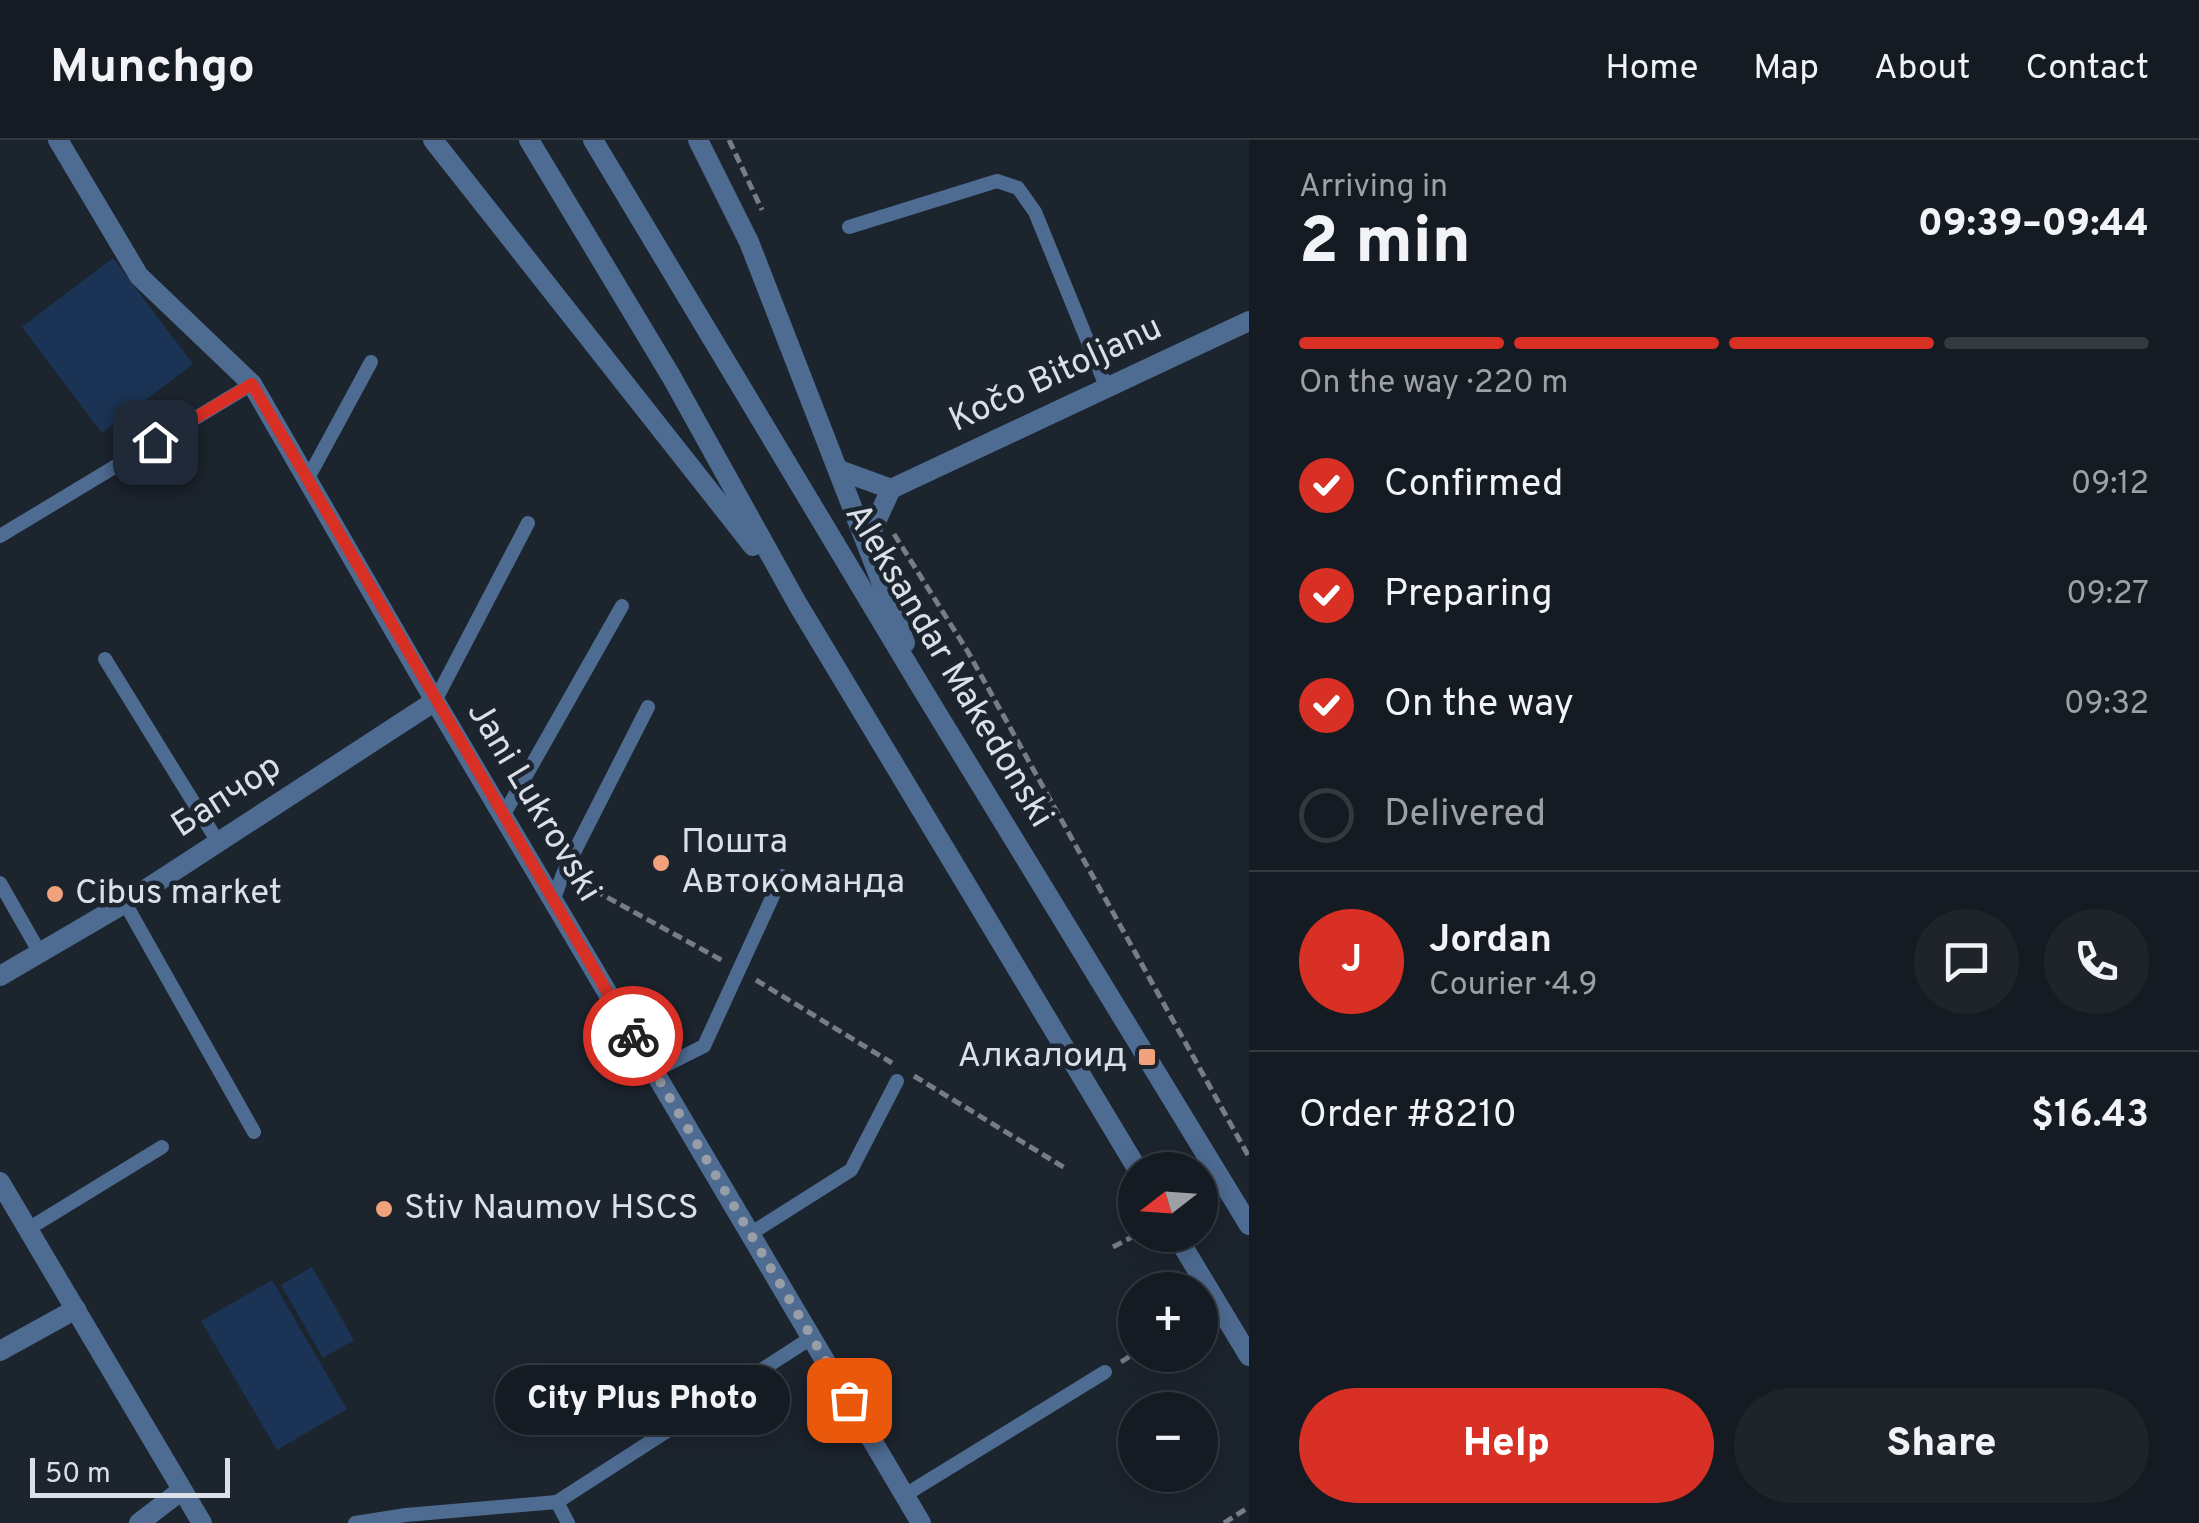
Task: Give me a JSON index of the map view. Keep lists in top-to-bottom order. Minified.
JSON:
{"streets":{"street":["Kočo Bitoljanu","Aleksandar Makedonski","Бапчор","Jani Lukrovski"]},"crossings":[["Бапчор","Jani Lukrovski"]],"places":{"other":["Пошта Автокоманда","Cibus market","Stiv Naumov HSCS","City Plus Photo"],"transit":["Алкалоид"]},"scale_bar":"50 m","north":"left","page":{"header":"Munchgo","nav":["Home","Map","About","Contact"],"heading":["2 min","Arriving in","09:39–09:44"],"panel":["Jordan","Courier · 4.9","Order #8210","$16.43"],"bar":"On the way · 220 m","list":[["Confirmed","09:12"],["Preparing","09:27"],["On the way","09:32"],"Delivered"],"round":"J","map_buttons":["+","−"],"bubble":"City Plus Photo","buttons":["Help","Share"],"scale":"50 m"}}
